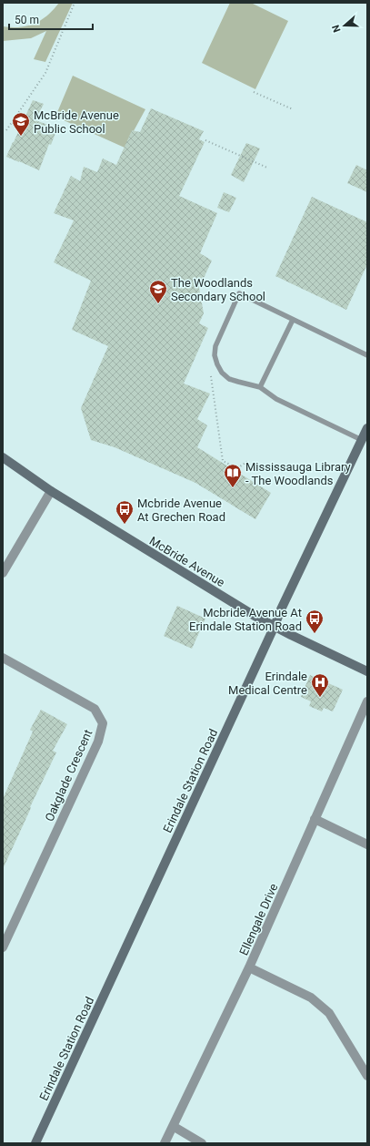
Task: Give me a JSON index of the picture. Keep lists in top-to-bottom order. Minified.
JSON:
{"streets":{"street":["McBride Avenue","Oakglade Crescent","Erindale Station Road","Ellengale Drive"]},"crossings":[["McBride Avenue","Erindale Station Road"]],"places":{"school or university":["McBride Avenue Public School","The Woodlands Secondary School"],"library":["Mississauga Library - The Woodlands"],"bus stop":["Mcbride Avenue At Grechen Road","Mcbride Avenue At Erindale Station Road"],"hospital":["Erindale Medical Centre"]},"scale_bar":"50 m","north":"left"}
